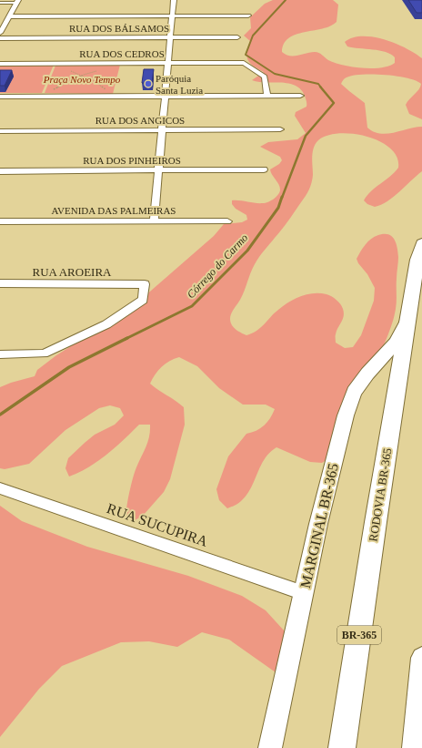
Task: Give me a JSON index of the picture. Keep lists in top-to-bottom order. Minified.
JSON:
{"streets":{"main road":["RODOVIA BR-365","BR-365"],"street":["RUA DOS BÁLSAMOS","RUA DOS CEDROS","RUA DOS ANGICOS","RUA DOS PINHEIROS","AVENIDA DAS PALMEIRAS","RUA AROEIRA","RUA SUCUPIRA","MARGINAL BR-365"]},"crossings":[["RODOVIA BR-365","MARGINAL BR-365"],["RUA SUCUPIRA","MARGINAL BR-365"]],"water":["Córrego do Carmo"],"parks":["Praça Novo Tempo"],"places":["Paróquia Santa Luzia"]}
